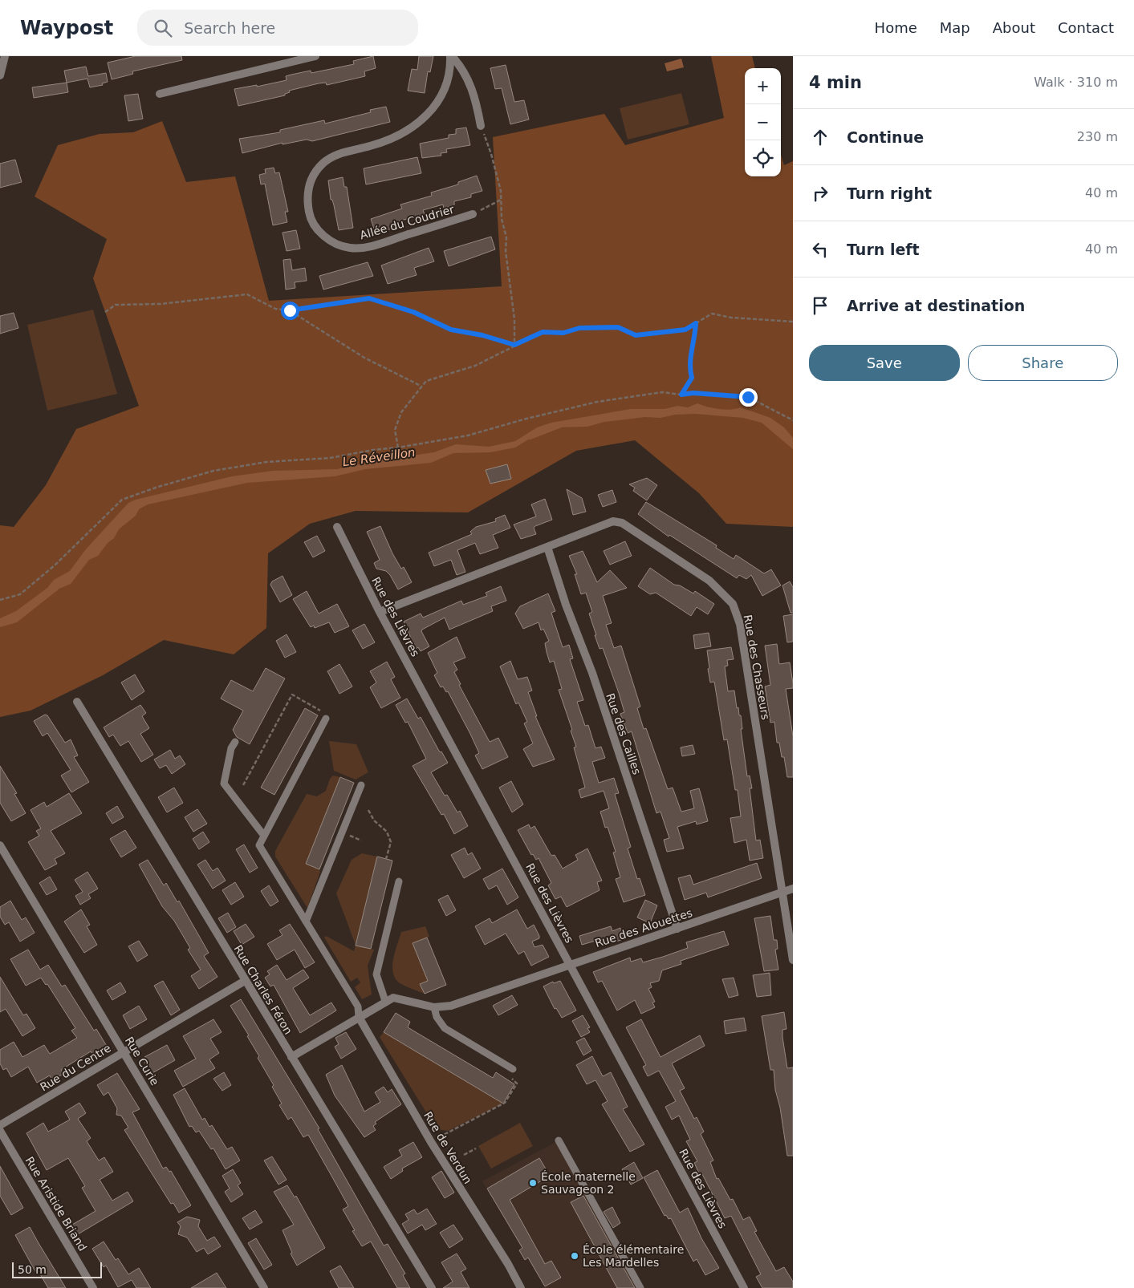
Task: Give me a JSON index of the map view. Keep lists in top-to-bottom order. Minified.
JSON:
{"streets":{"street":["Allée du Coudrier","Rue des Lièvres","Rue des Chasseurs","Rue des Cailles","Rue des Alouettes","Rue Charles Féron","Rue Curie","Rue du Centre","Rue de Verdun","Rue Aristide Briand"]},"crossings":[["Rue des Lièvres","Rue des Chasseurs"],["Rue des Lièvres","Rue des Alouettes"],["Rue des Chasseurs","Rue des Cailles"],["Rue des Chasseurs","Rue des Alouettes"],["Rue des Cailles","Rue des Alouettes"],["Rue Charles Féron","Rue du Centre"],["Rue Curie","Rue du Centre"]],"water":["Le Réveillon"],"places":["École maternelle Sauvageon 2","École élémentaire Les Mardelles"],"scale_bar":"50 m","page":{"header":"Waypost","search":"Search here","nav":["Home","Map","About","Contact"],"heading":["4 min","Walk · 310 m"],"map_buttons":["+","−"],"list":[["Continue","230 m"],["Turn right","40 m"],["Turn left","40 m"],"Arrive at destination"],"buttons":["Save","Share"],"scale":"50 m"}}
